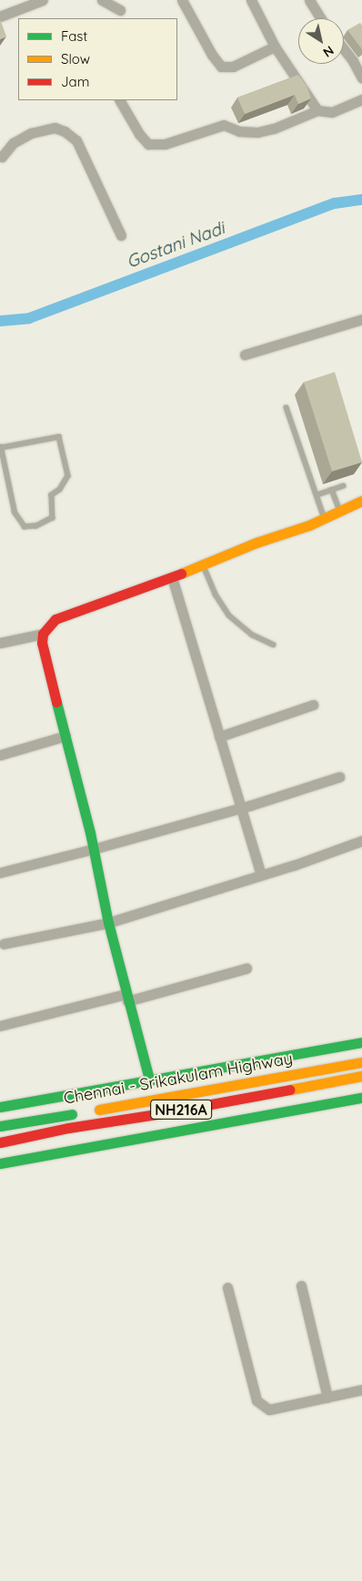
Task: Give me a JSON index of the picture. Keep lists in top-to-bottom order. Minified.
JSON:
{"streets":{"main road":["Chennai - Srikakulam Highway","NH216A"]},"water":["Gostani Nadi"],"legend":["Fast","Slow","Jam"],"north":"bottom right"}
